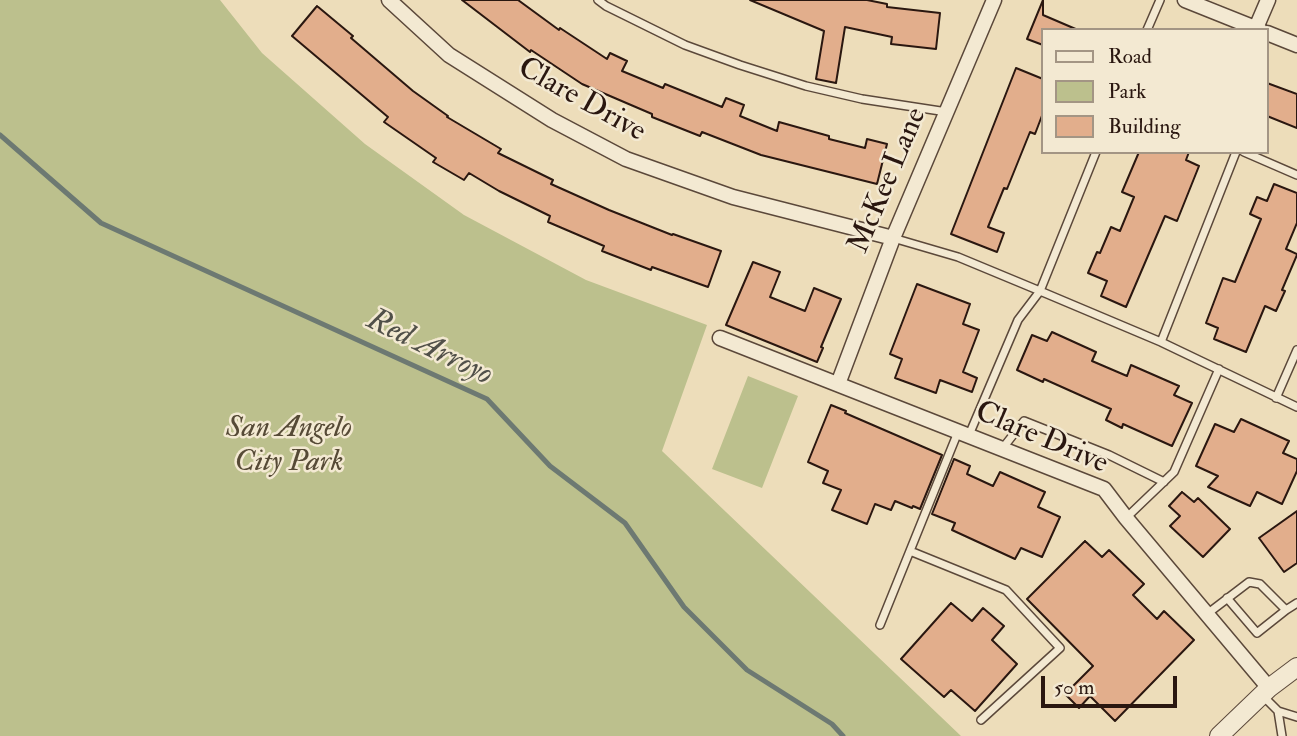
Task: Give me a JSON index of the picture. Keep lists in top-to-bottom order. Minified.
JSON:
{"streets":{"street":["Clare Drive","McKee Lane"]},"crossings":[["Clare Drive","McKee Lane"]],"water":["Red Arroyo"],"parks":["San Angelo City Park"],"legend":["Road","Park","Building"],"scale_bar":"50 m"}
